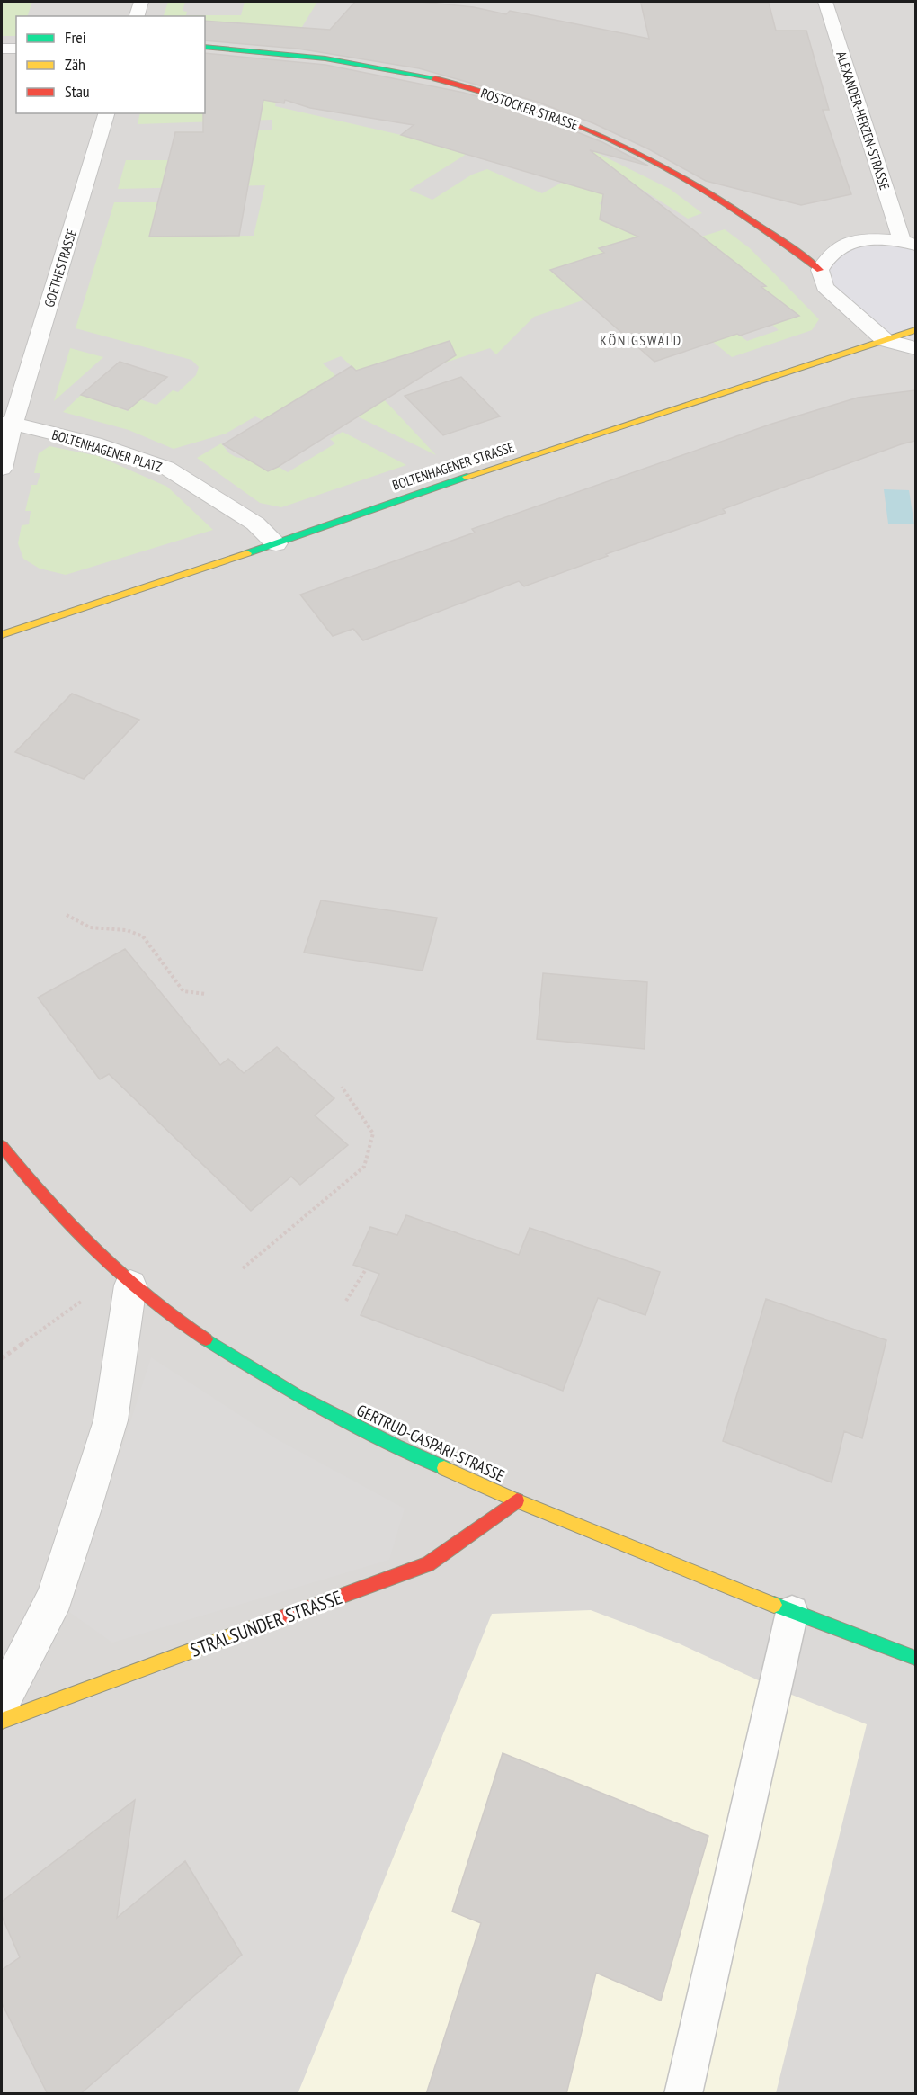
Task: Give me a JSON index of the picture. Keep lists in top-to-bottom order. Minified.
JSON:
{"streets":{"street":["ROSTOCKER STRASSE","ALEXANDER-HERZEN-STRASSE","GOETHESTRASSE","BOLTENHAGENER PLATZ","BOLTENHAGENER STRASSE","GERTRUD-CASPARI-STRASSE","STRALSUNDER STRASSE"]},"crossings":[["GOETHESTRASSE","BOLTENHAGENER PLATZ"],["BOLTENHAGENER PLATZ","BOLTENHAGENER STRASSE"],["GERTRUD-CASPARI-STRASSE","STRALSUNDER STRASSE"]],"districts":["KÖNIGSWALD"],"legend":["Frei","Zäh","Stau"]}
